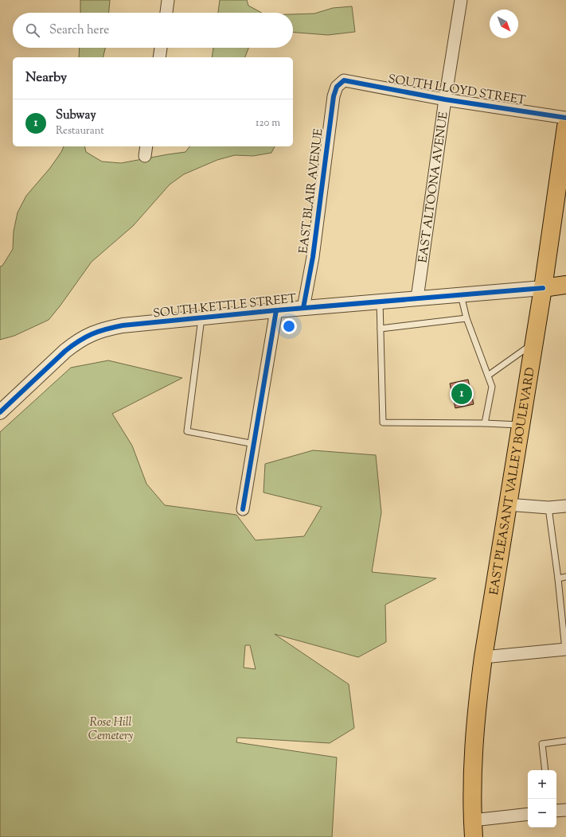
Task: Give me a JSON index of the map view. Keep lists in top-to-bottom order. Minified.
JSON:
{"streets":{"main road":["SOUTH KETTLE STREET","EAST PLEASANT VALLEY BOULEVARD"],"street":["SOUTH LLOYD STREET","EAST ALTOONA AVENUE","EAST BLAIR AVENUE"]},"crossings":[["SOUTH LLOYD STREET","EAST ALTOONA AVENUE"],["SOUTH LLOYD STREET","EAST BLAIR AVENUE"],["EAST ALTOONA AVENUE","SOUTH KETTLE STREET"],["EAST BLAIR AVENUE","SOUTH KETTLE STREET"],["SOUTH KETTLE STREET","EAST PLEASANT VALLEY BOULEVARD"]],"parks":["Rose Hill Cemetery"],"north":"bottom right","page":{"search":"Search here","heading":"Nearby","list":[{"mark":"1","name":"Subway","note":"Restaurant","value":"120 m"}],"pins":"1","map_buttons":["+","−"]}}
